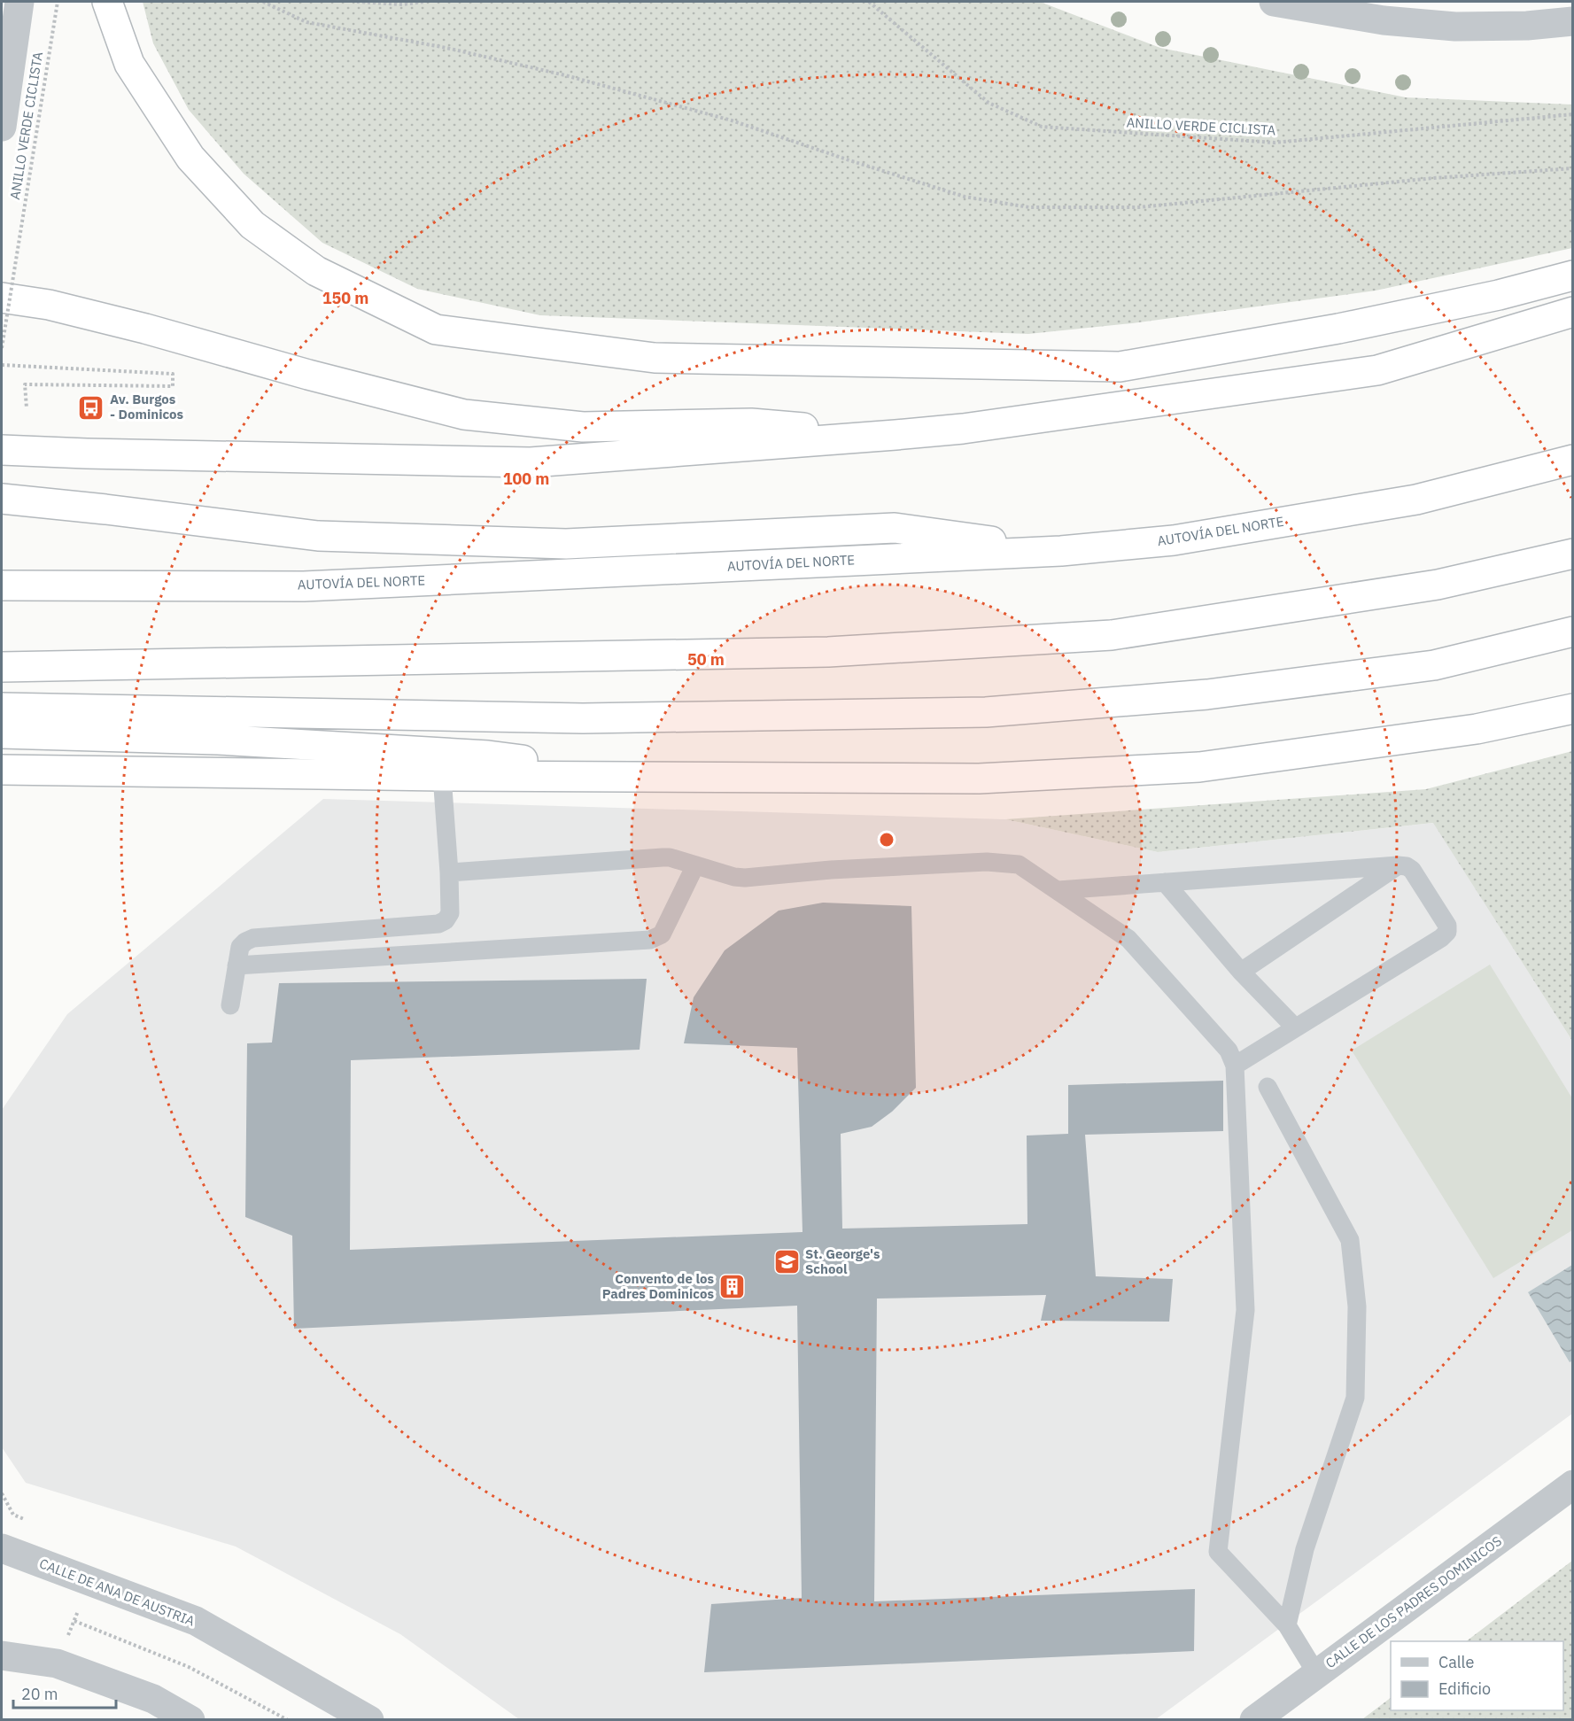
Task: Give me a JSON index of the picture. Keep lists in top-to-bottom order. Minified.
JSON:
{"streets":{"highway":["AUTOVÍA DEL NORTE"],"street":["CALLE DE ANA DE AUSTRIA","CALLE DE LOS PADRES DOMINICOS"],"path":["ANILLO VERDE CICLISTA"]},"places":{"bus stop":["Av. Burgos - Dominicos"],"school or university":["St. George's School"],"building":["Convento de los Padres Dominicos"]},"legend":["Calle","Edificio"],"scale_bar":"20 m","rings":["150 m","100 m","50 m"]}
